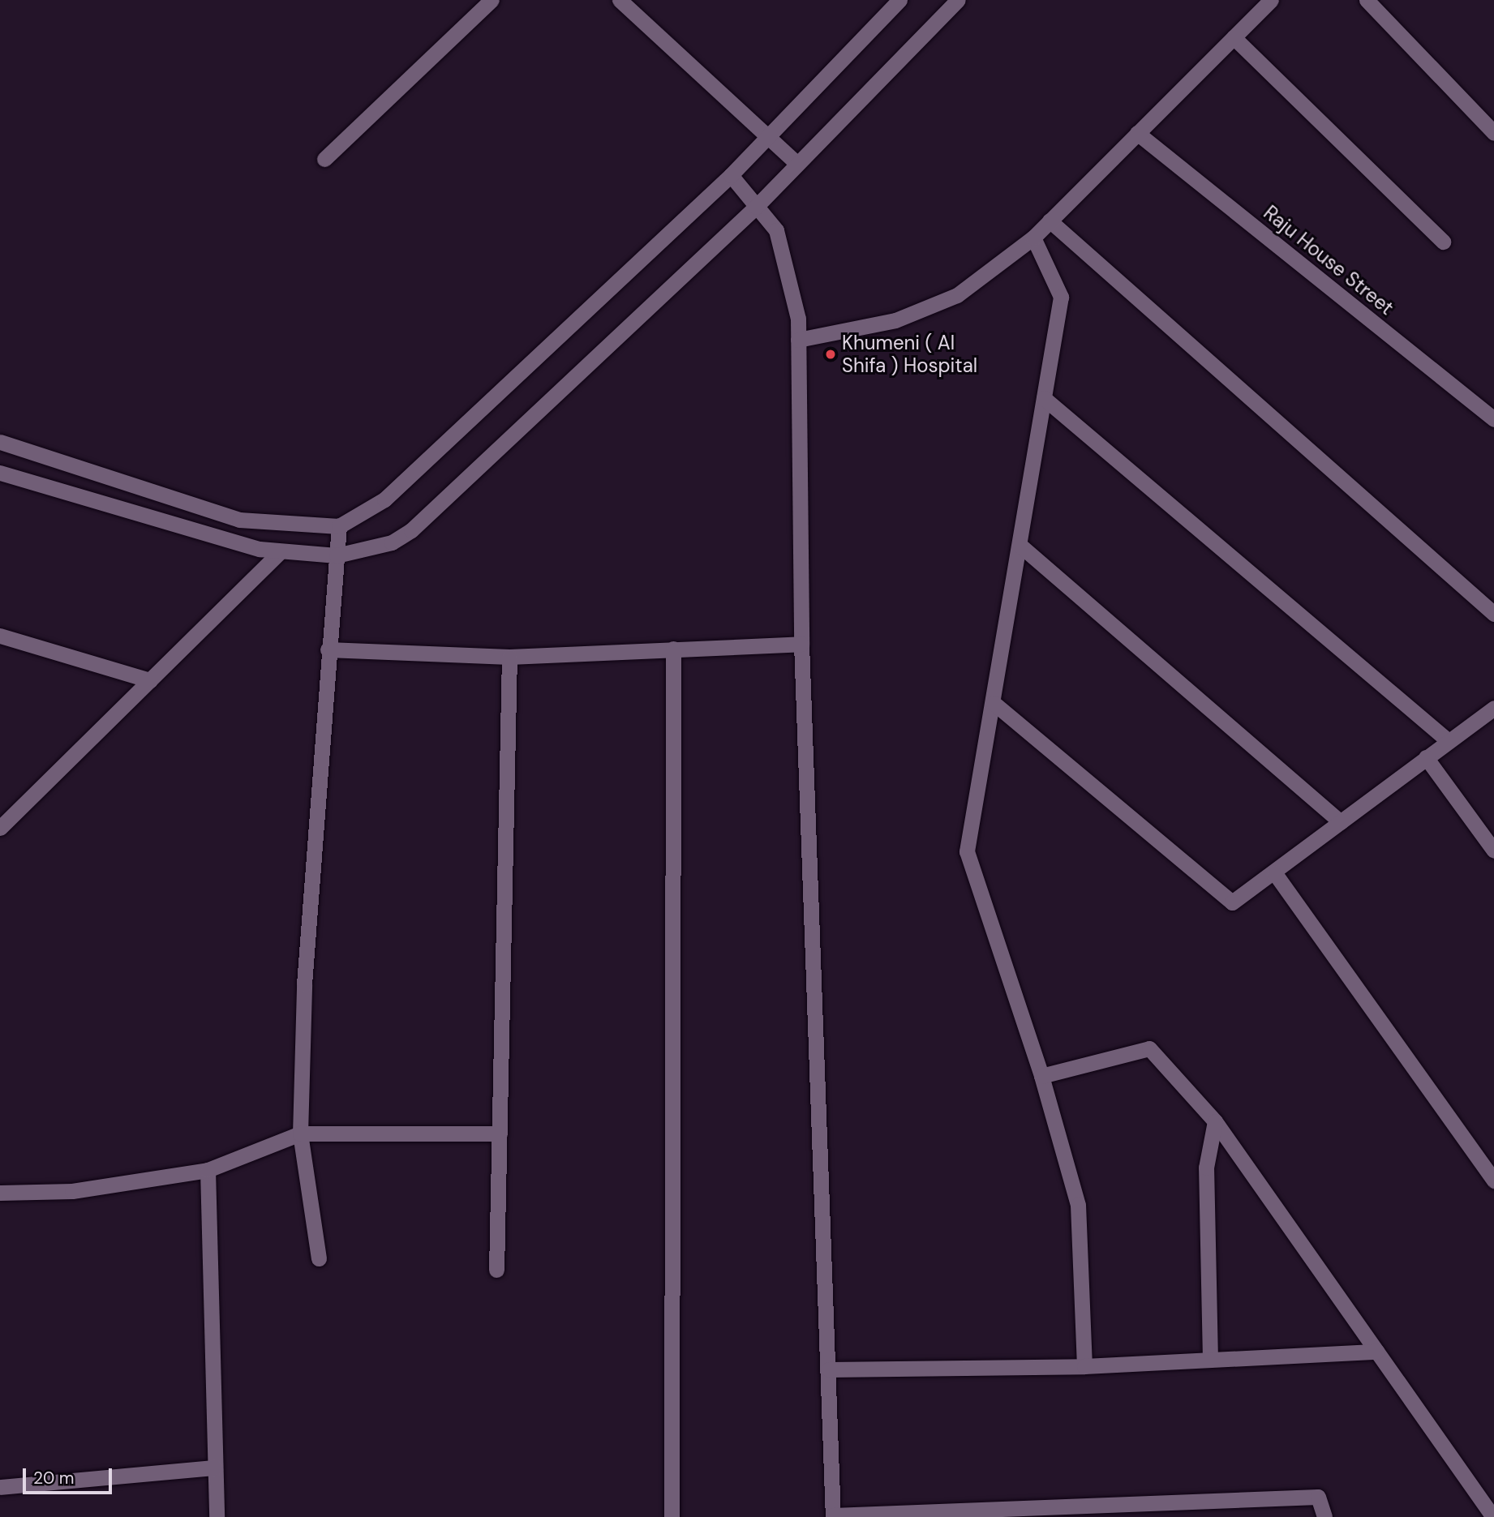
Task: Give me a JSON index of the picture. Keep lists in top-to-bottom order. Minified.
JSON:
{"streets":{"street":["Raju House Street"]},"places":["Khumeni ( Al Shifa ) Hospital"],"scale_bar":"20 m"}
